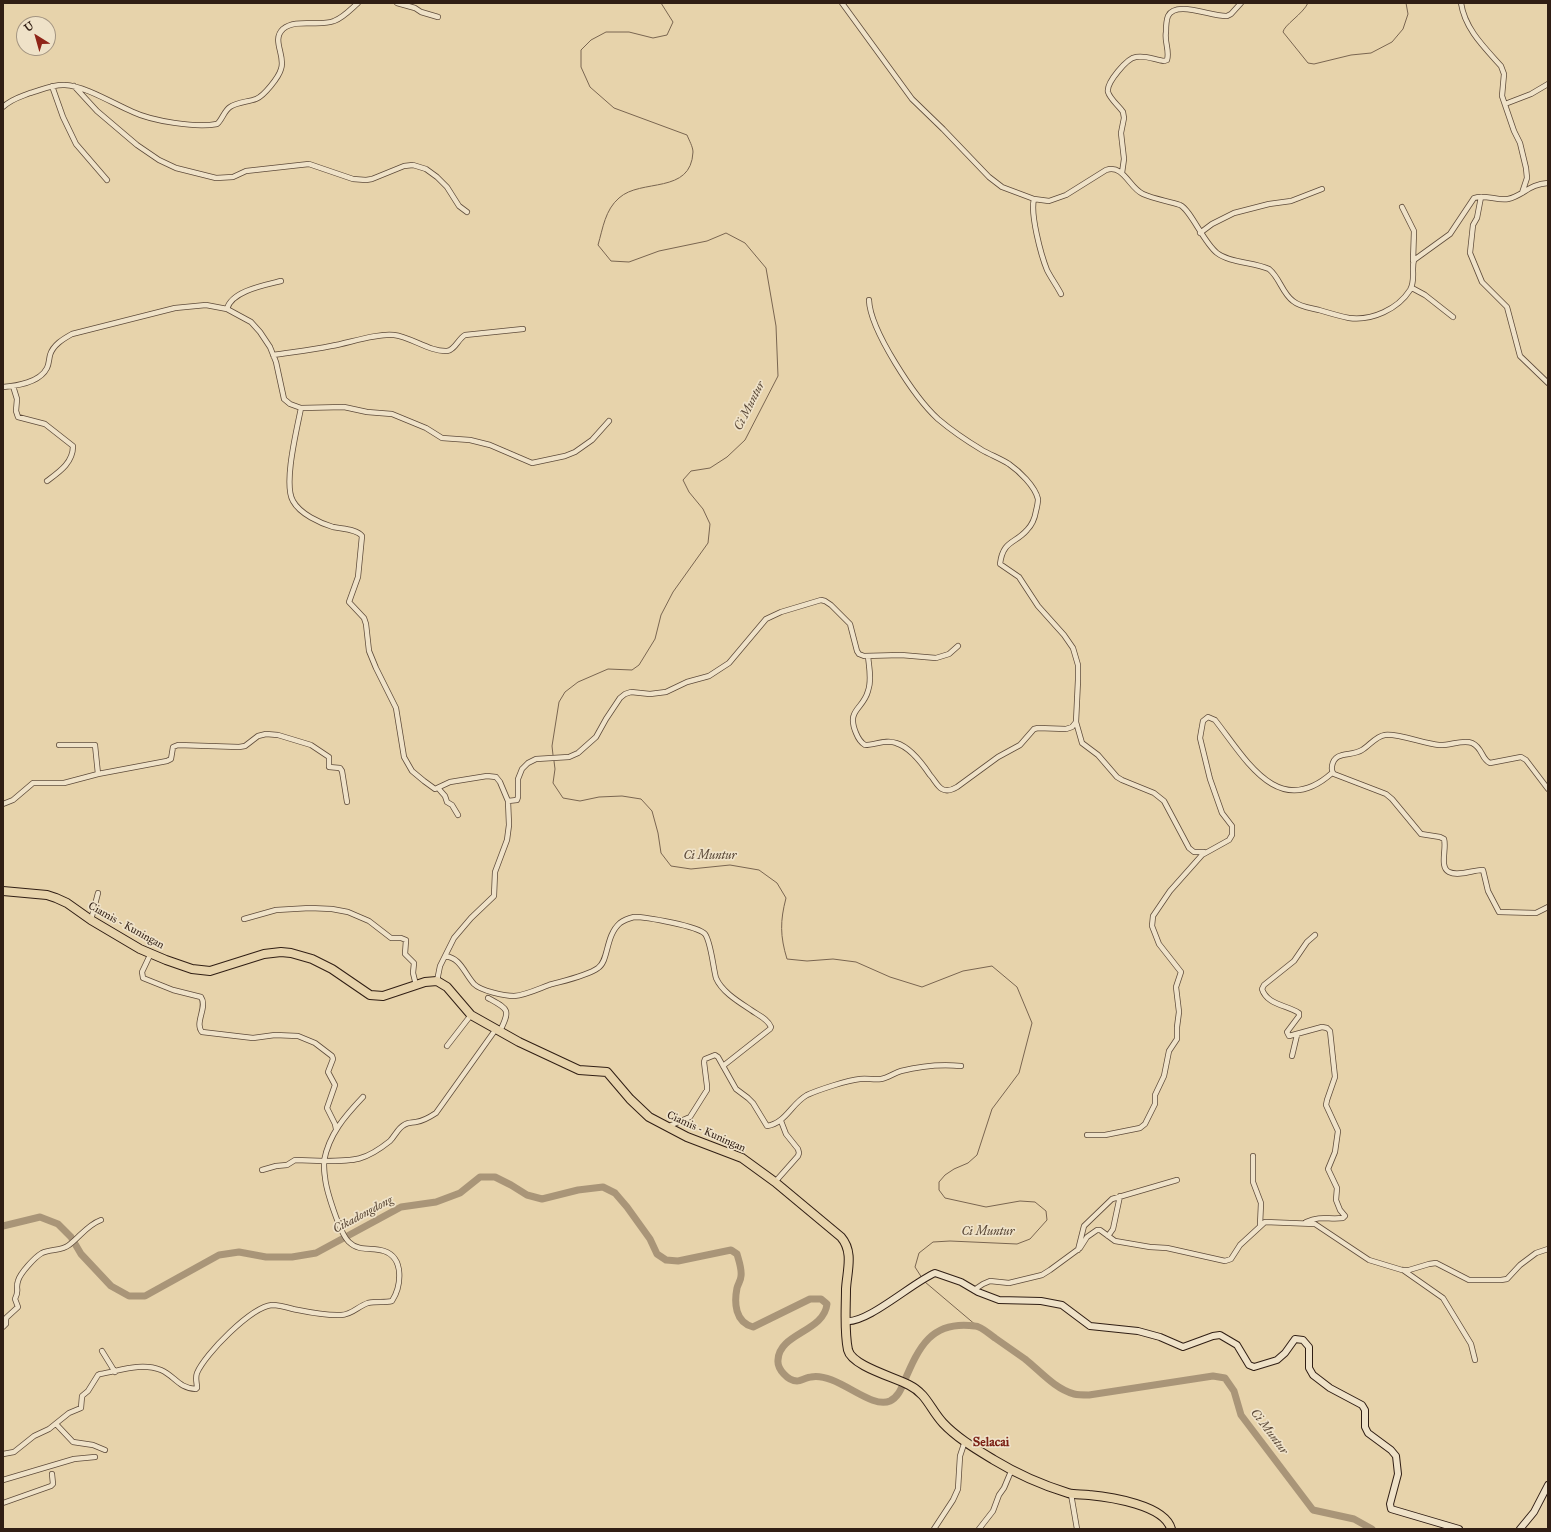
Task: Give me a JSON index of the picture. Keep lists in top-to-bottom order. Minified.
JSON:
{"streets":{"highway":["Ciamis - Kuningan"]},"districts":["Selacai"],"water":["Ci Muntur","Cikadongdong"],"north":"top left"}
